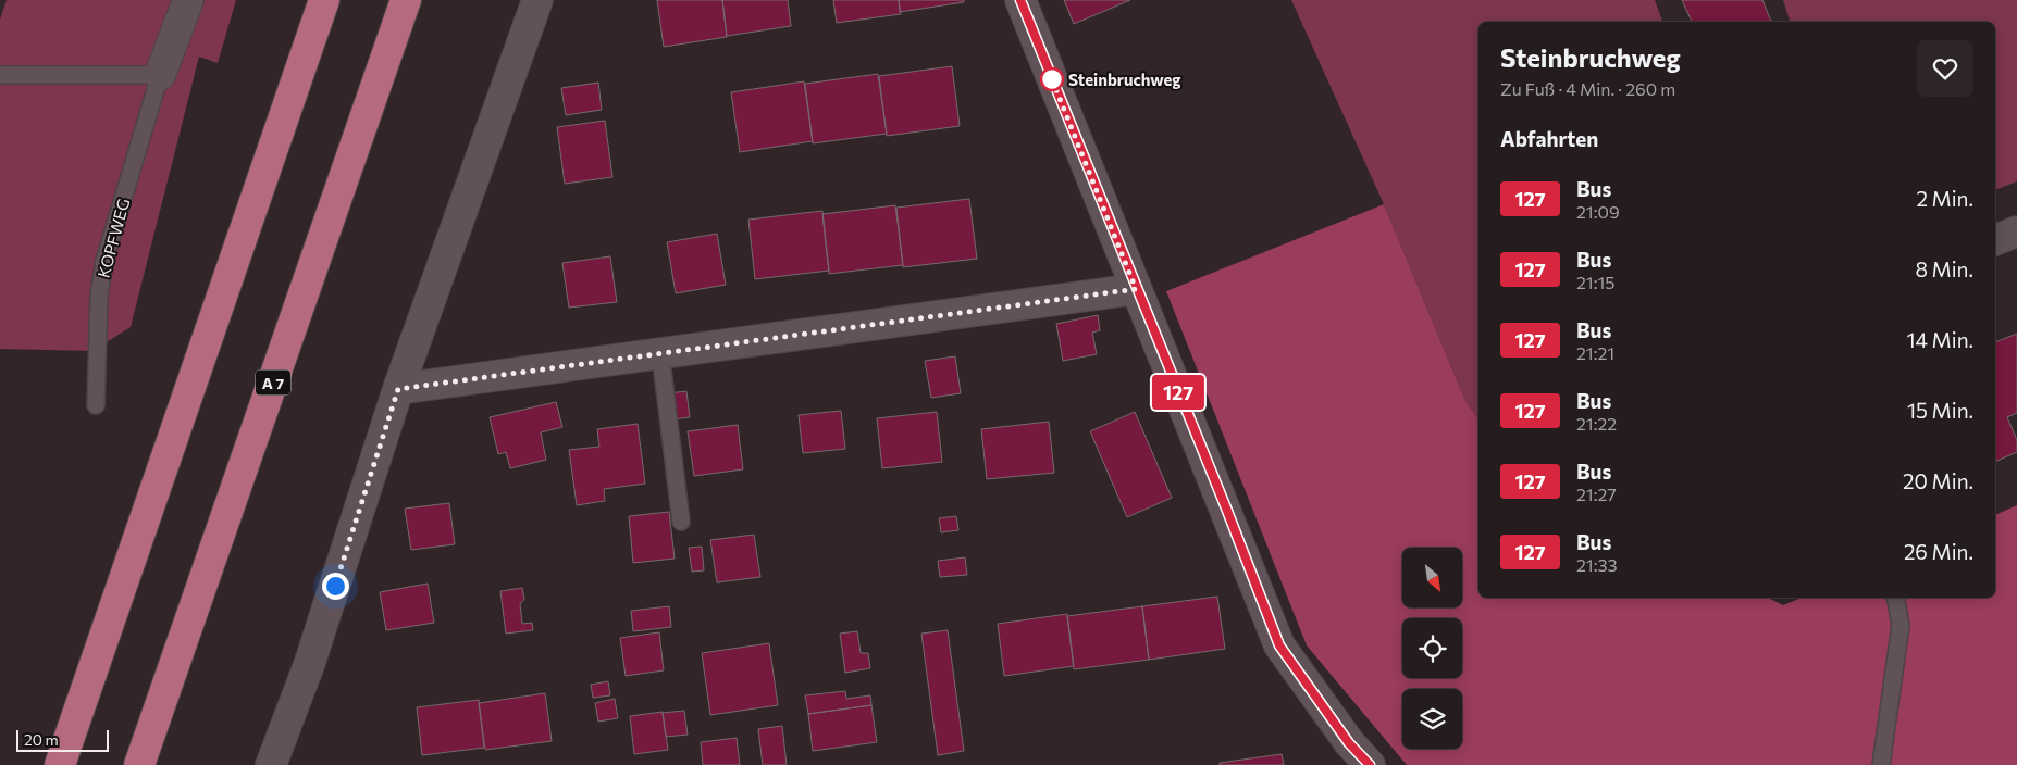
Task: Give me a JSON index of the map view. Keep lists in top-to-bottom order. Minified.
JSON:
{"streets":{"highway":["A 7"],"lane":["KOPFWEG"]},"places":["Steinbruchweg"],"lines":["bus line 127"],"scale_bar":"20 m","north":"bottom right","page":{"on_map":"127","heading":[["Steinbruchweg","Zu Fuß · 4 Min. · 260 m"],"Abfahrten"],"list":[{"mark":"127","name":"Bus","note":"21:09","value":"2 Min."},{"mark":"127","name":"Bus","note":"21:15","value":"8 Min."},{"mark":"127","name":"Bus","note":"21:21","value":"14 Min."},{"mark":"127","name":"Bus","note":"21:22","value":"15 Min."},{"mark":"127","name":"Bus","note":"21:27","value":"20 Min."},{"mark":"127","name":"Bus","note":"21:33","value":"26 Min."}],"scale":"20 m"}}
